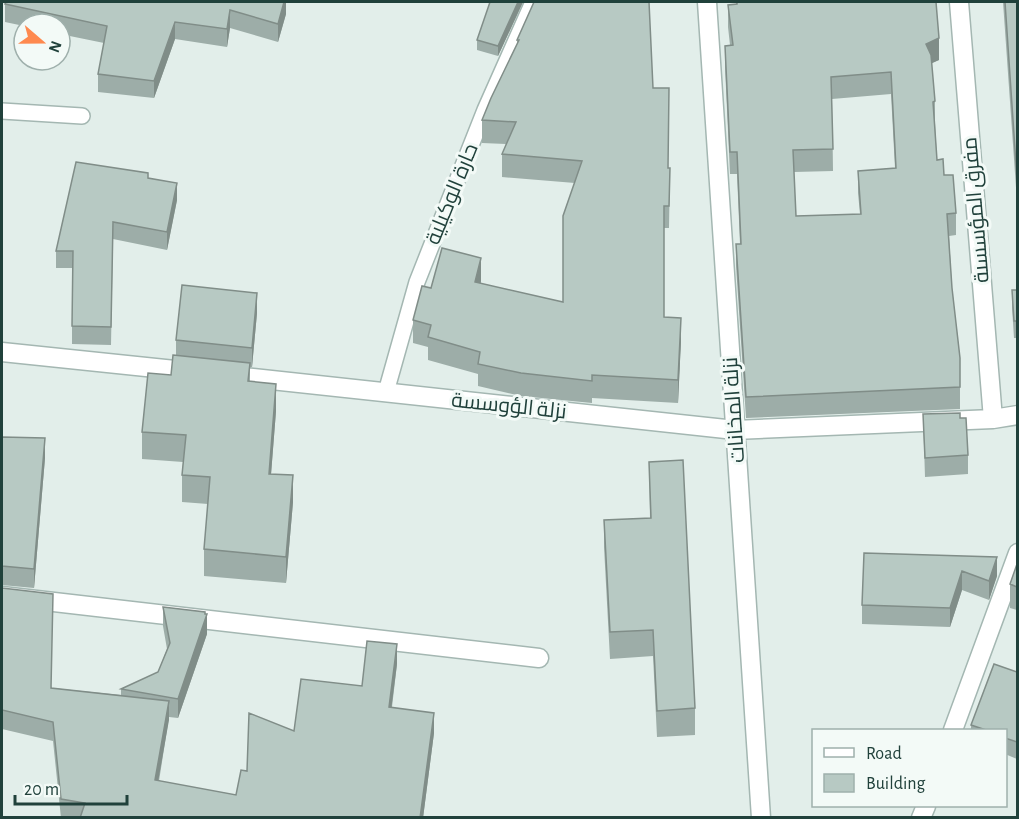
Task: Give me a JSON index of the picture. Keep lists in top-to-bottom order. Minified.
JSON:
{"streets":{"street":["مفرق المؤسسىة","نزلة الؤوسسة","نزلة المخانات"],"lane":["حارة الوكيلية"]},"crossings":[["حارة الوكيلية","نزلة الؤوسسة"],["مفرق المؤسسىة","نزلة الؤوسسة"],["نزلة الؤوسسة","نزلة المخانات"]],"legend":["Road","Building"],"scale_bar":"20 m","north":"right"}
